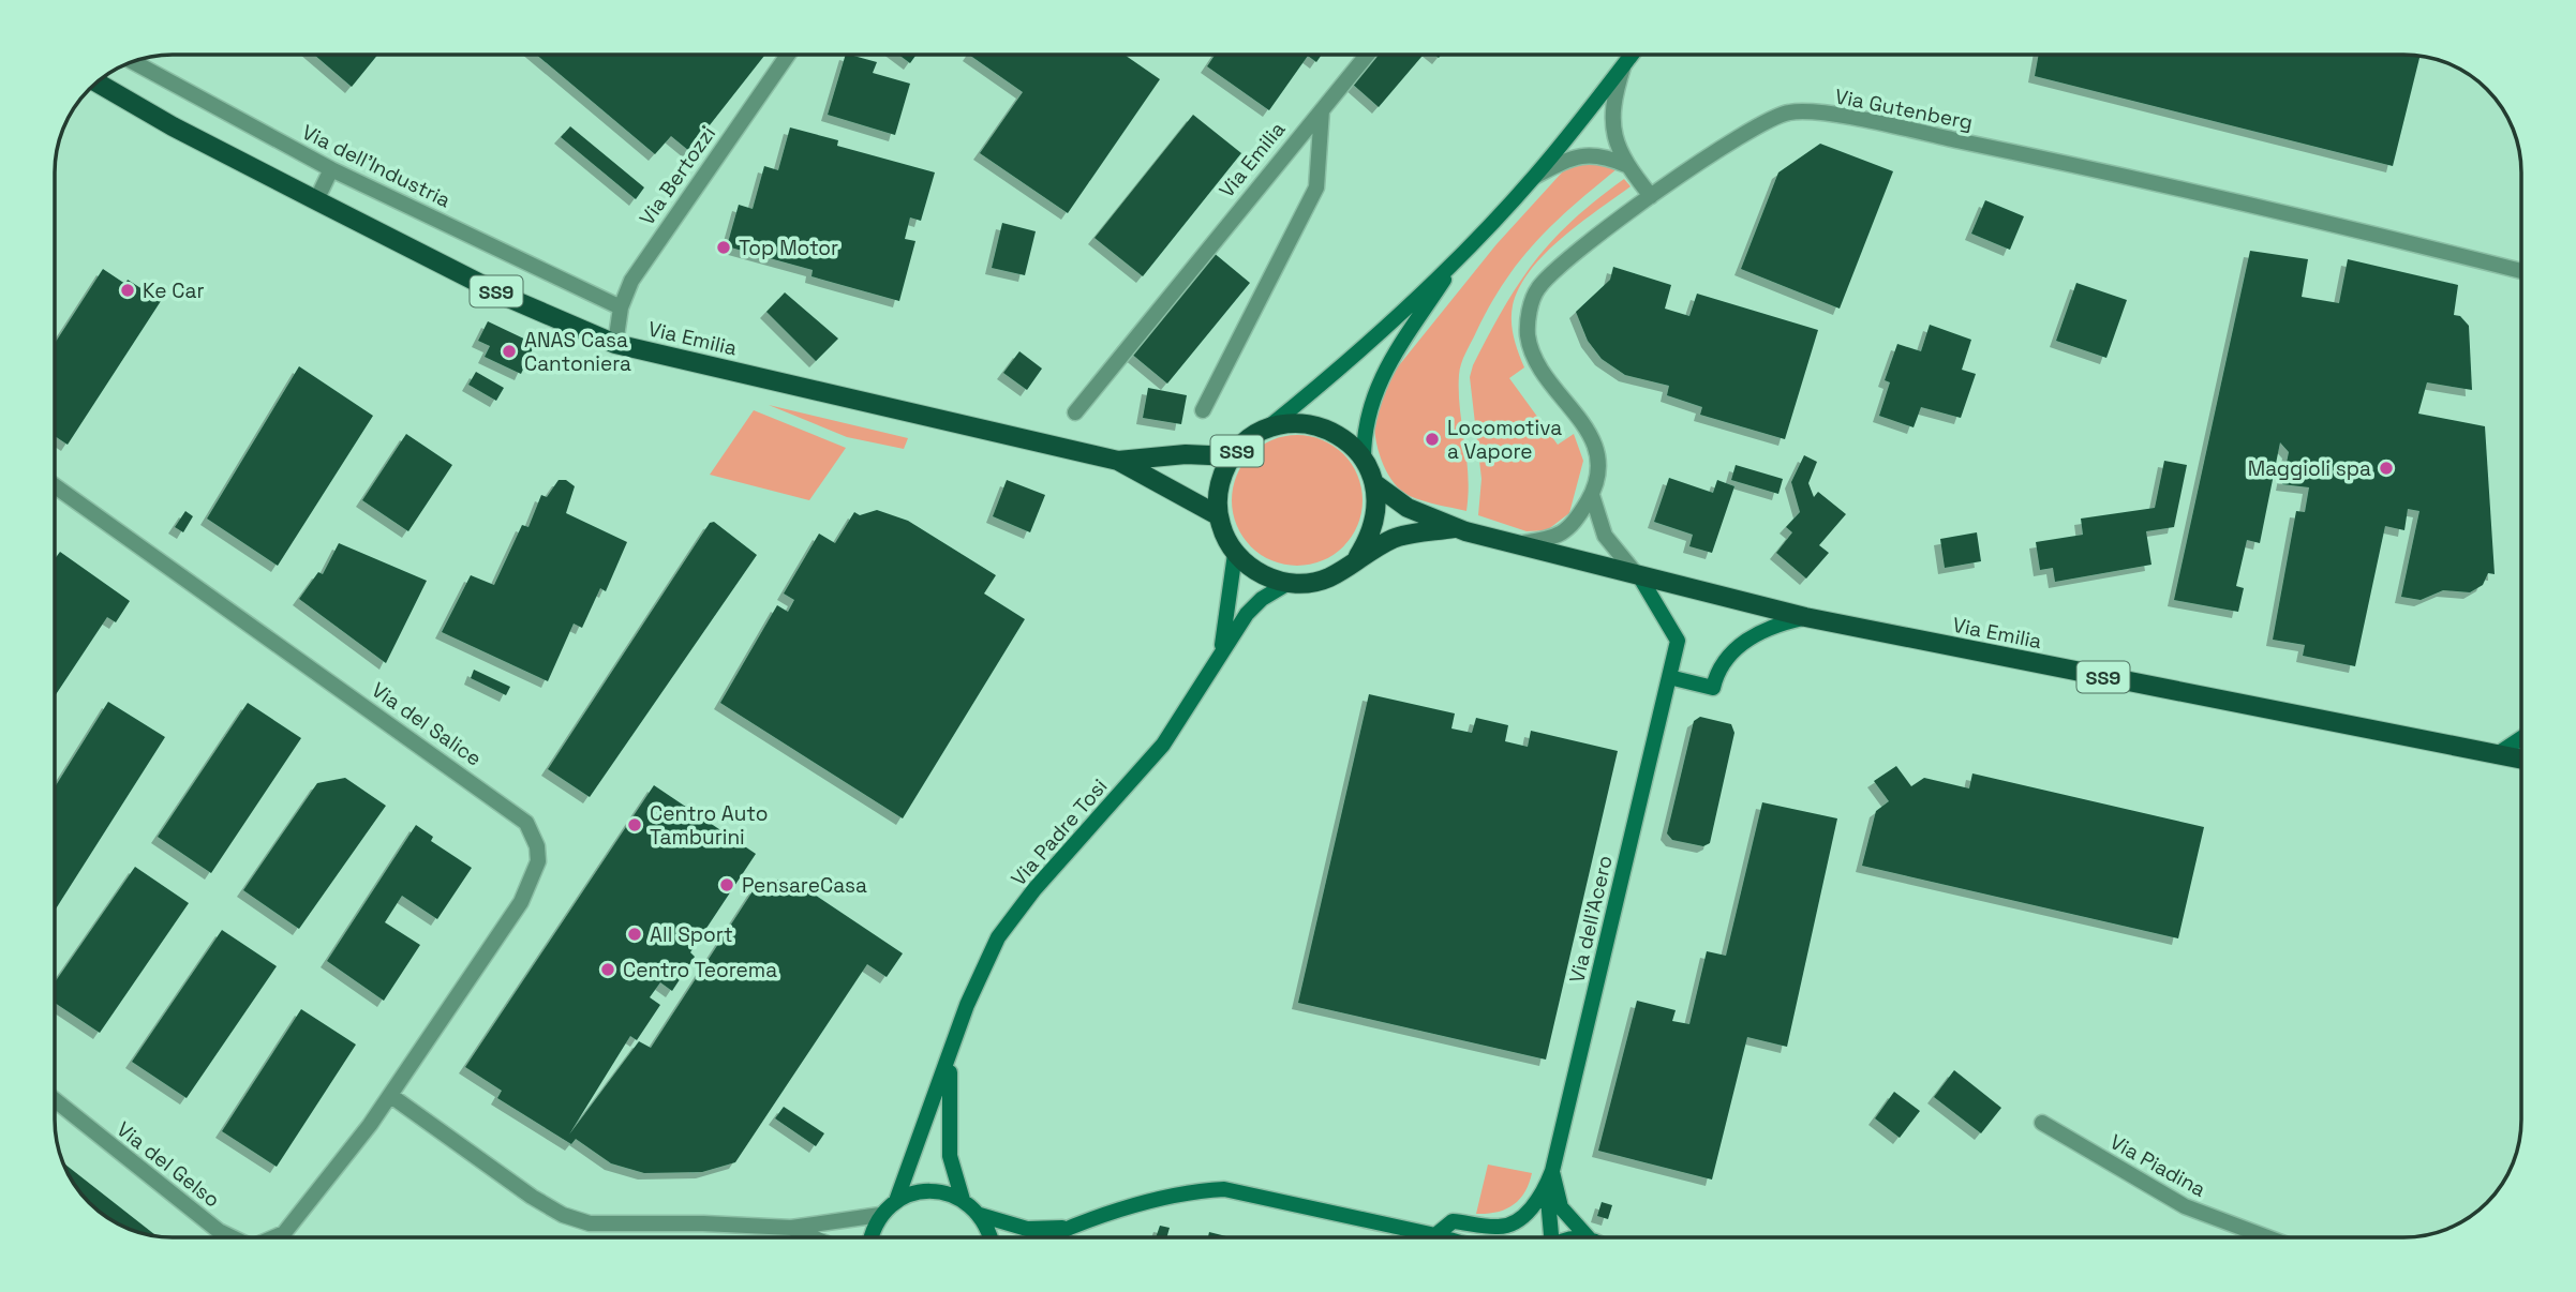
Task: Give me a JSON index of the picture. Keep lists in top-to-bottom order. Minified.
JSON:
{"streets":{"main road":["Via Emilia","SS9","Via Padre Tosi","Via dell'Acero"],"street":["Via Gutenberg","Via dell'Industria","Via Bertozzi","Via del Salice","Via del Gelso","Via Piadina"]},"crossings":[["Via Gutenberg","Via Emilia"],["Via Emilia","Via Bertozzi"],["Via Emilia","SS9"],["Via Emilia","Via Padre Tosi"],["Via Emilia","Via dell'Acero"],["Via dell'Industria","Via Bertozzi"],["SS9","Via Padre Tosi"],["Via del Salice","Via del Gelso"],["Via Padre Tosi","Via dell'Acero"]],"places":["Top Motor","Ke Car","ANAS Casa Cantoniera","Locomotiva a Vapore","Maggioli spa","Centro Auto Tamburini","PensareCasa","All Sport","Centro Teorema"]}
